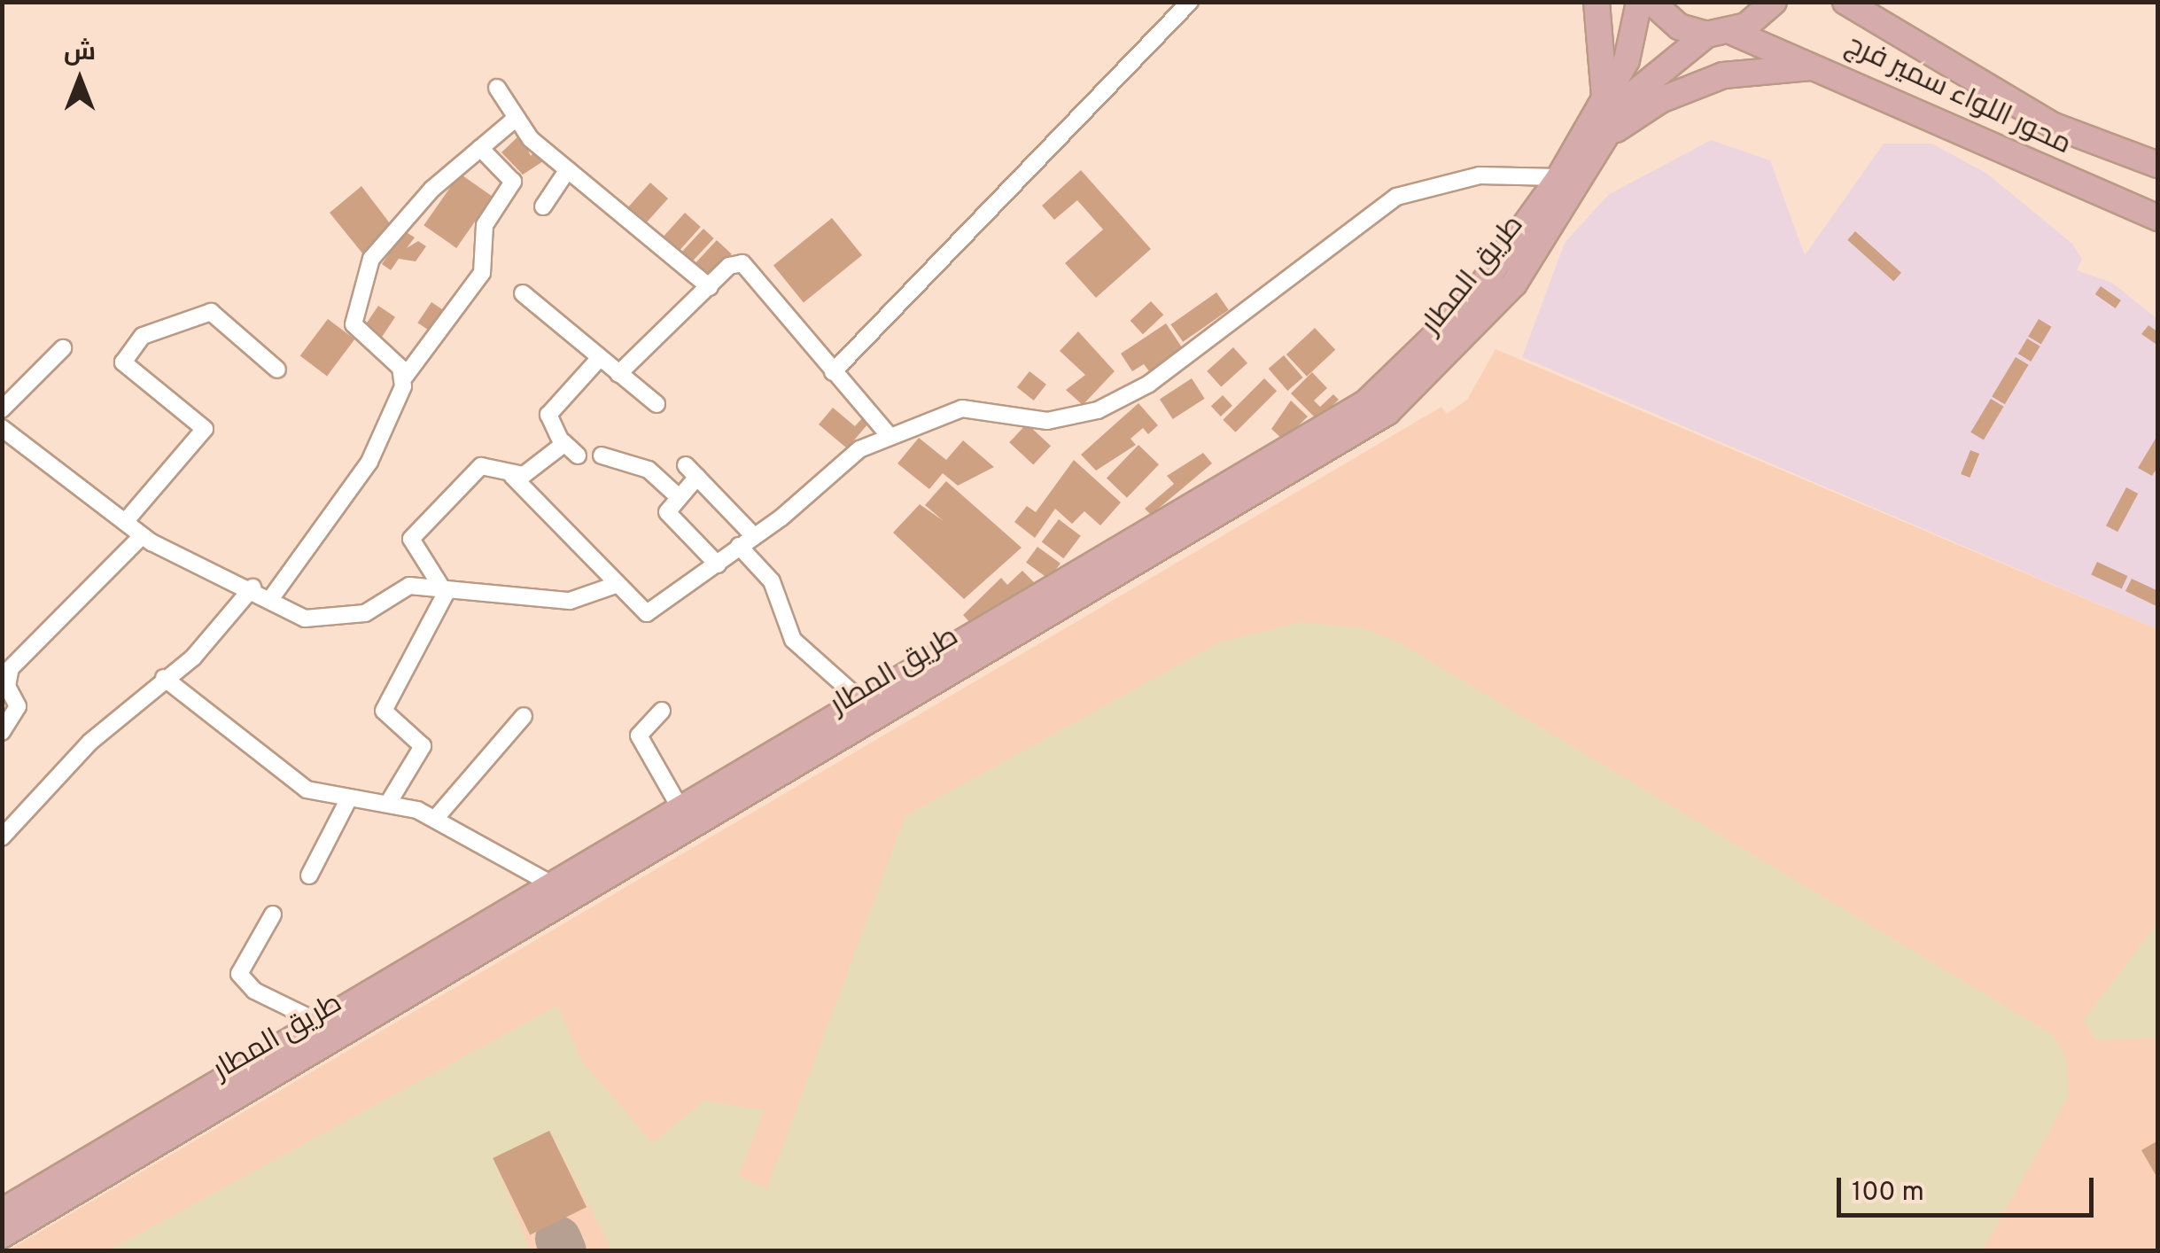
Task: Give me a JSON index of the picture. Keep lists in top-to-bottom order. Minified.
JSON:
{"streets":{"main road":["محور اللواء سمير فرج","طريق المطار"]},"scale_bar":"100 m","north":"top"}
